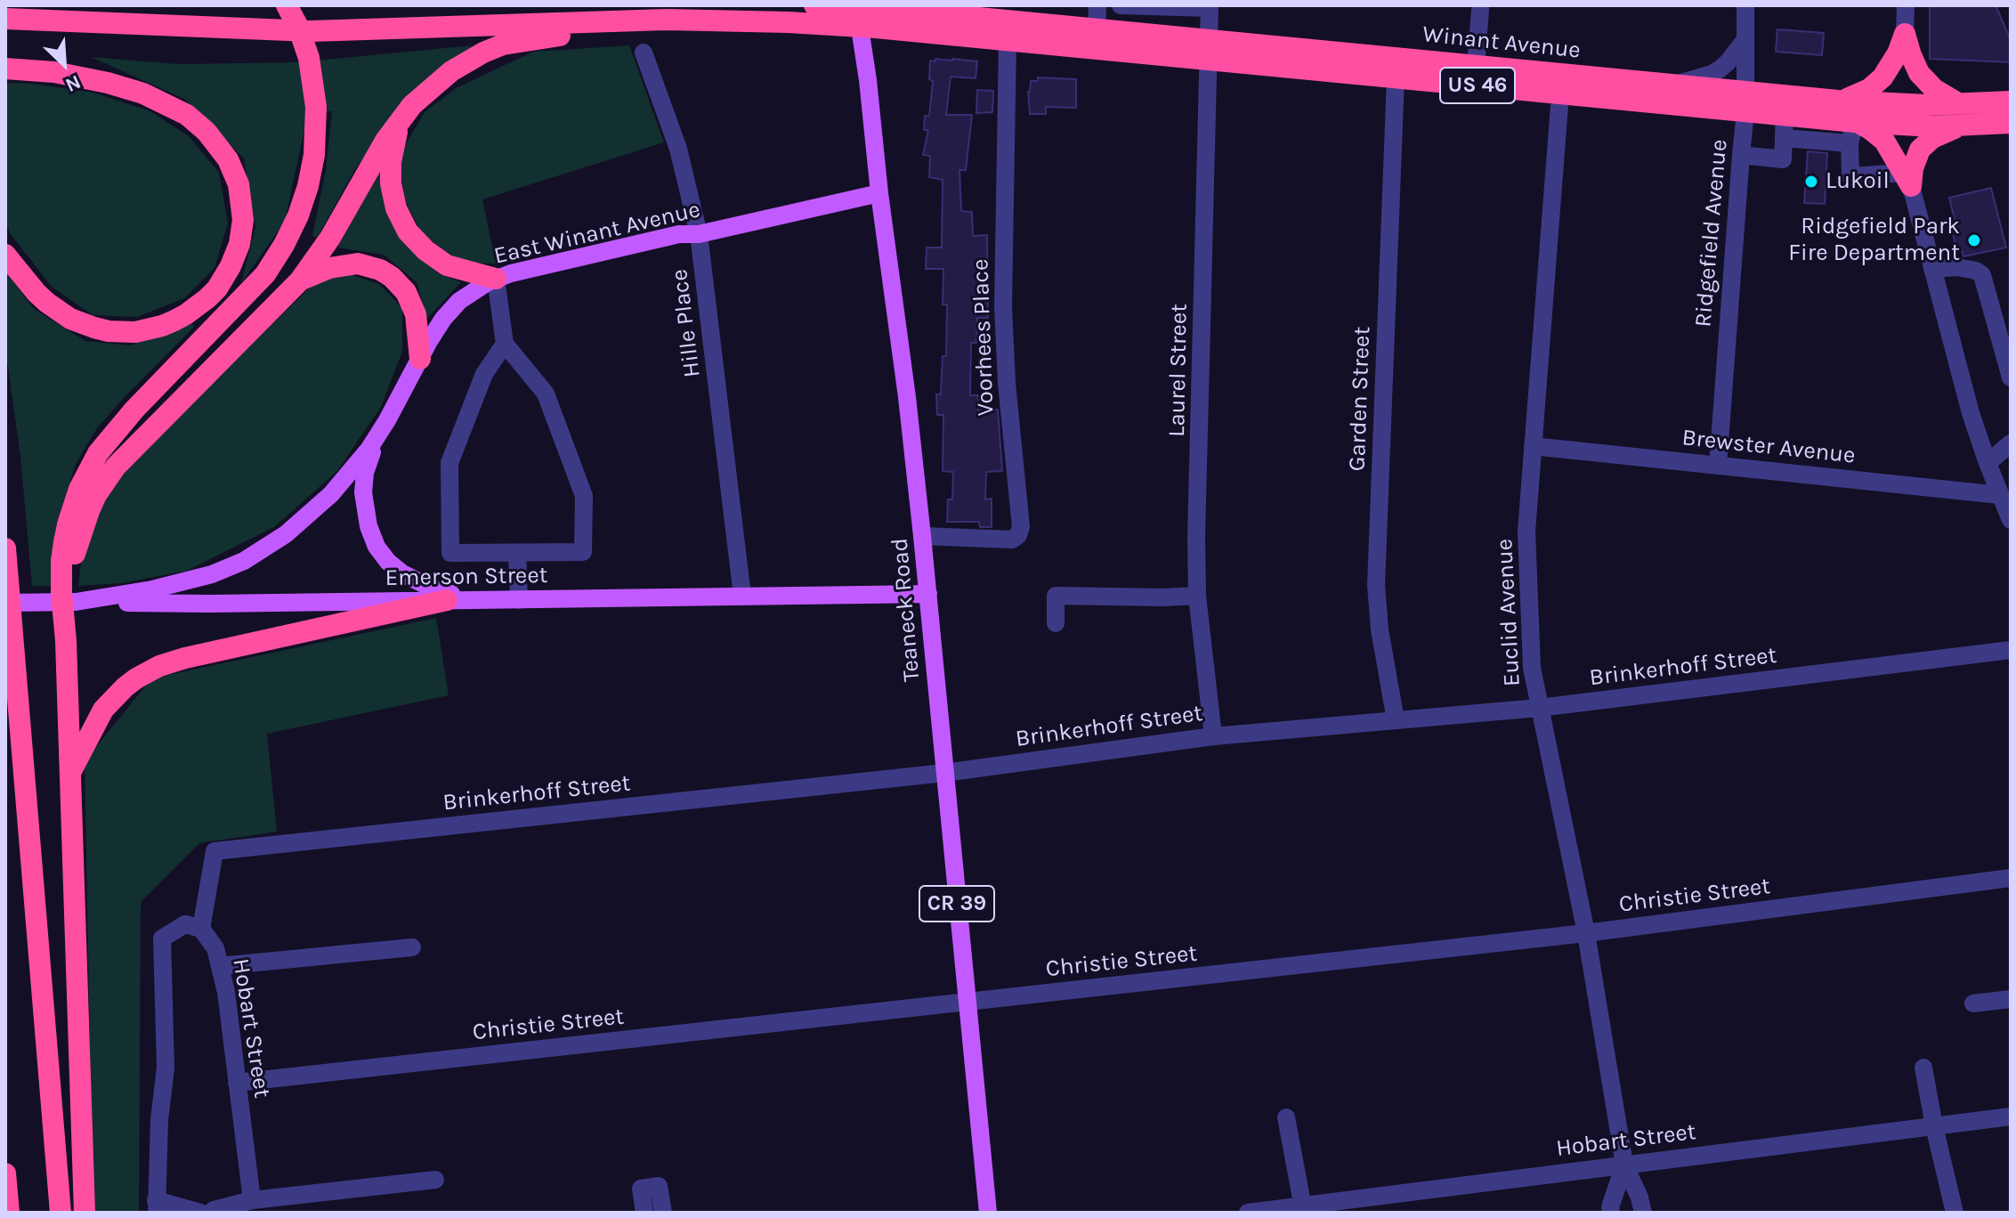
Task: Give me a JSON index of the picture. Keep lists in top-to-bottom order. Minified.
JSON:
{"streets":{"highway":["Winant Avenue","US 46"],"main road":["East Winant Avenue","Emerson Street","Teaneck Road","CR 39"],"street":["Ridgefield Avenue","Hille Place","Voorhees Place","Laurel Street","Garden Street","Brewster Avenue","Euclid Avenue","Brinkerhoff Street","Christie Street","Hobart Street"]},"crossings":[["Winant Avenue","US 46"],["Winant Avenue","Ridgefield Avenue"],["Winant Avenue","Voorhees Place"],["Winant Avenue","Laurel Street"],["Winant Avenue","Garden Street"],["Winant Avenue","Euclid Avenue"],["US 46","Voorhees Place"],["US 46","Teaneck Road"],["East Winant Avenue","Hille Place"],["East Winant Avenue","Emerson Street"],["East Winant Avenue","Teaneck Road"],["Ridgefield Avenue","Brewster Avenue"],["Hille Place","Emerson Street"],["Voorhees Place","Teaneck Road"],["Laurel Street","Brinkerhoff Street"],["Garden Street","Brinkerhoff Street"],["Brewster Avenue","Euclid Avenue"],["Emerson Street","Teaneck Road"],["Teaneck Road","Brinkerhoff Street"],["Teaneck Road","Christie Street"],["Euclid Avenue","Brinkerhoff Street"],["Euclid Avenue","Christie Street"],["Euclid Avenue","Hobart Street"],["Brinkerhoff Street","Hobart Street"],["Christie Street","Hobart Street"]],"places":["Lukoil","Ridgefield Park Fire Department"],"north":"bottom right"}
